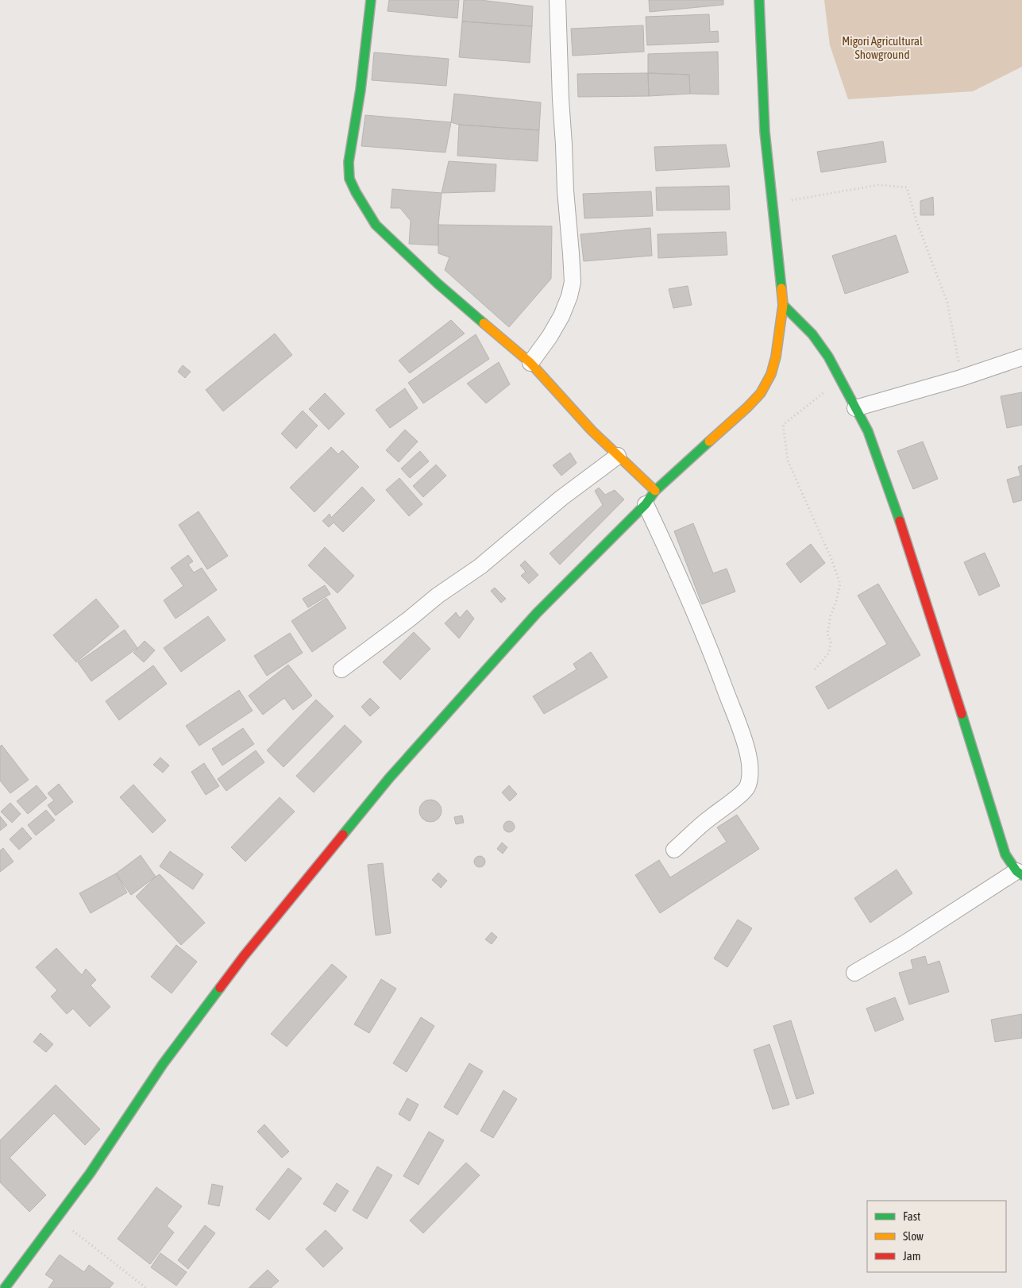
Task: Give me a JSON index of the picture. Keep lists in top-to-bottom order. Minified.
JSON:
{"parks":["Migori Agricultural Showground"],"legend":["Fast","Slow","Jam"]}
